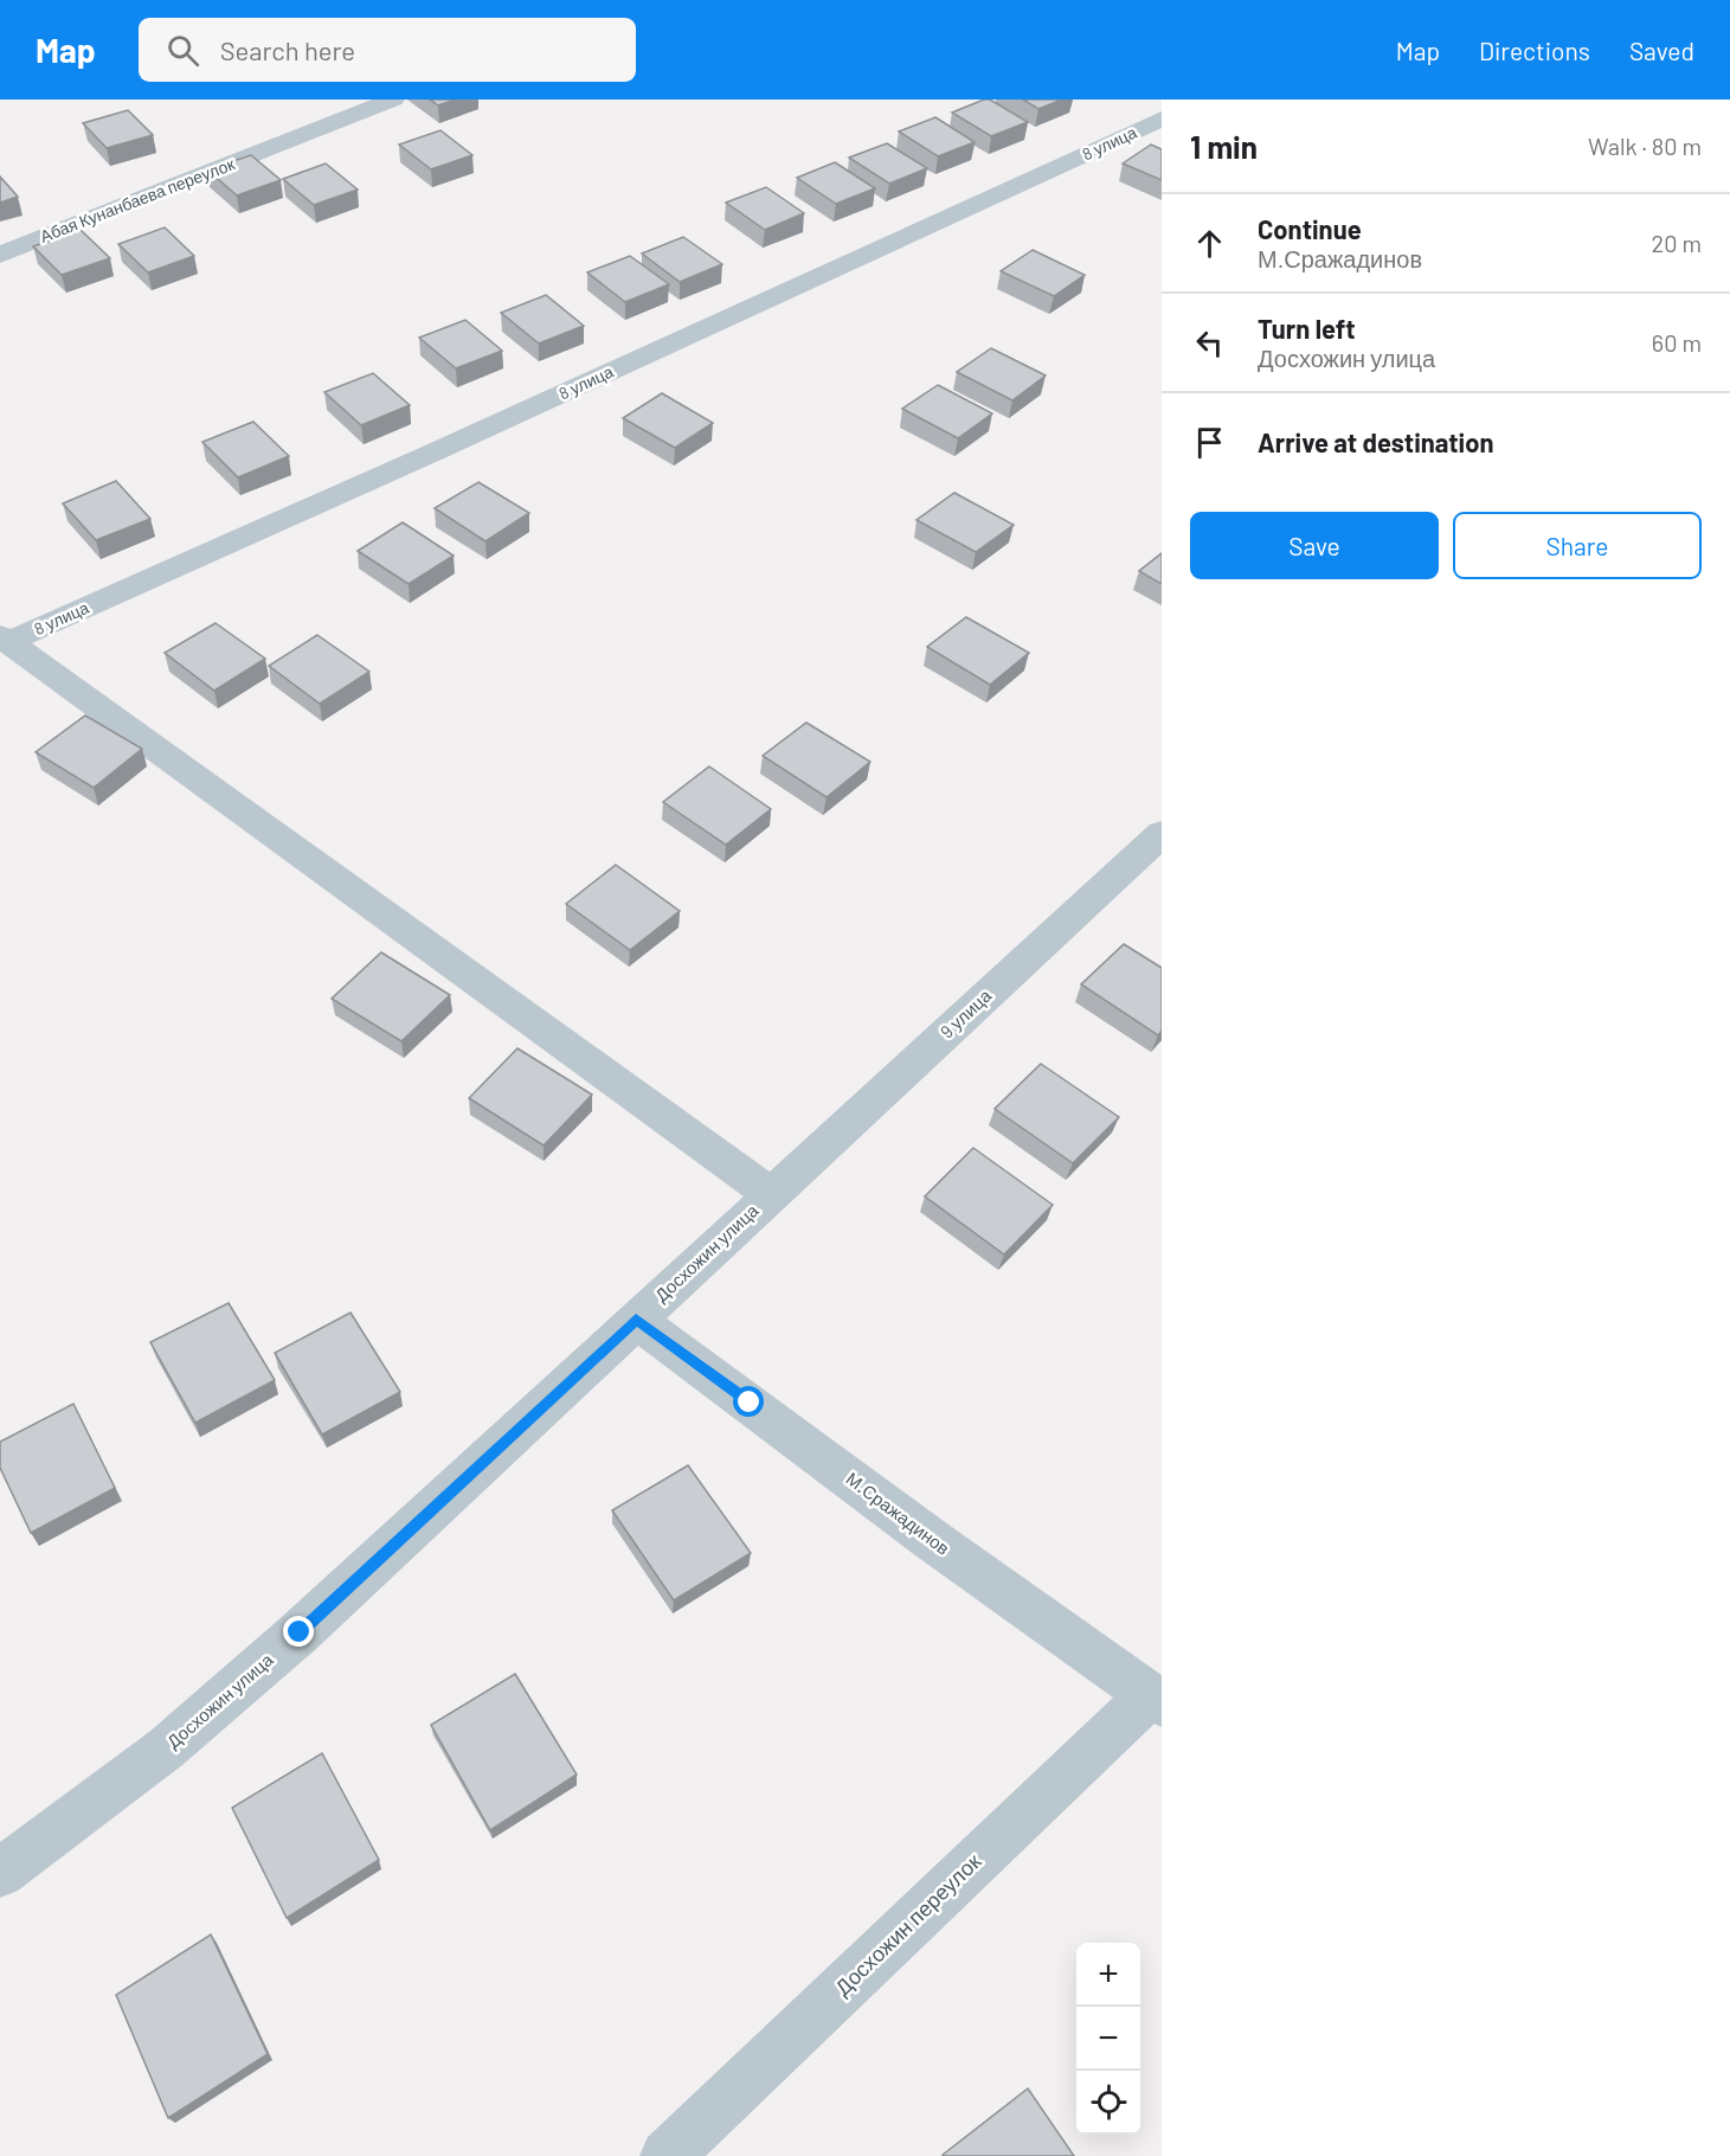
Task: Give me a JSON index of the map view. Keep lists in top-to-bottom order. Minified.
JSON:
{"streets":{"street":["8 улица","Абая Кунанбаева переулок","9 улица","Досхожин улица","М.Сражадинов","Досхожин переулок"]},"crossings":[["9 улица","Досхожин улица"],["Досхожин улица","М.Сражадинов"],["М.Сражадинов","Досхожин переулок"]],"page":{"header":"Map","search":"Search here","nav":["Map","Directions","Saved"],"heading":["1 min","Walk · 80 m"],"list":[["Continue","М.Сражадинов","20 m"],["Turn left","Досхожин улица","60 m"],"Arrive at destination"],"buttons":["Save","Share"],"map_buttons":["+","−"]}}
